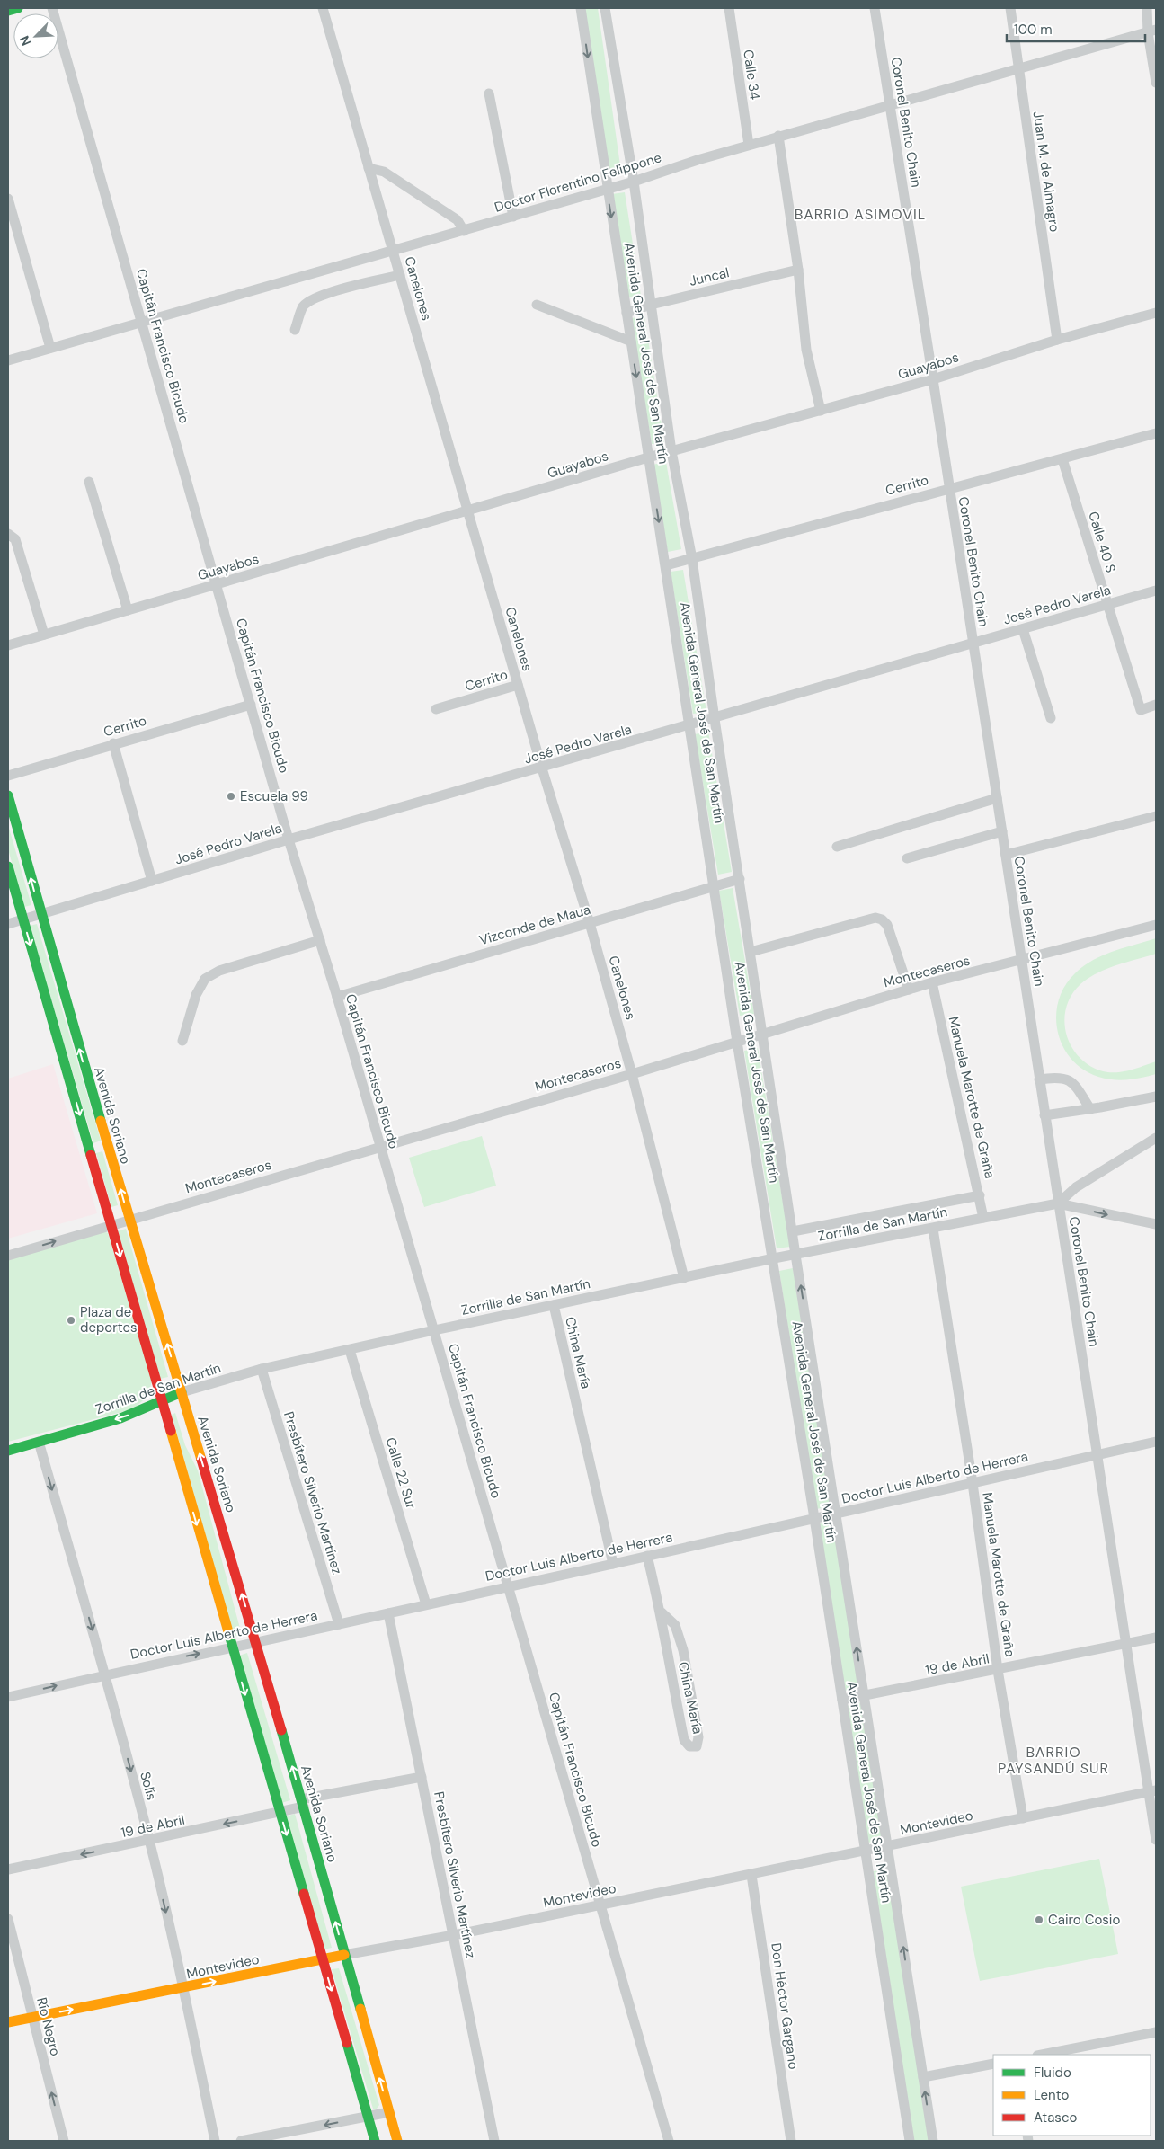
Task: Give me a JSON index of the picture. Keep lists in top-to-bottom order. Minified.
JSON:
{"streets":{"street":["Calle 34","Coronel Benito Chain","Juan M. de Almagro","Doctor Florentino Felippone","Juncal","Canelones","Capitán Francisco Bicudo","Avenida General José de San Martín","Guayabos","Cerrito","Calle 40 S","José Pedro Varela","Vizconde de Maua","Montecaseros","Manuela Marotte de Graña","Avenida Soriano","Zorrilla de San Martín","China María","Calle 22 Sur","Doctor Luis Alberto de Herrera","Presbítero Silverio Martínez","19 de Abril","Solís","Montevideo","Don Héctor Gargano","Río Negro"]},"crossings":[["Calle 34","Doctor Florentino Felippone"],["Coronel Benito Chain","Doctor Florentino Felippone"],["Coronel Benito Chain","Guayabos"],["Coronel Benito Chain","Cerrito"],["Coronel Benito Chain","José Pedro Varela"],["Coronel Benito Chain","Montecaseros"],["Coronel Benito Chain","Zorrilla de San Martín"],["Coronel Benito Chain","Doctor Luis Alberto de Herrera"],["Coronel Benito Chain","19 de Abril"],["Coronel Benito Chain","Montevideo"],["Juan M. de Almagro","Doctor Florentino Felippone"],["Juan M. de Almagro","Guayabos"],["Doctor Florentino Felippone","Canelones"],["Doctor Florentino Felippone","Capitán Francisco Bicudo"],["Doctor Florentino Felippone","Avenida General José de San Martín"],["Juncal","Avenida General José de San Martín"],["Canelones","Guayabos"],["Canelones","Cerrito"],["Canelones","José Pedro Varela"],["Canelones","Vizconde de Maua"],["Canelones","Montecaseros"],["Canelones","Zorrilla de San Martín"],["Capitán Francisco Bicudo","Guayabos"],["Capitán Francisco Bicudo","Cerrito"],["Capitán Francisco Bicudo","José Pedro Varela"],["Capitán Francisco Bicudo","Vizconde de Maua"],["Capitán Francisco Bicudo","Montecaseros"],["Capitán Francisco Bicudo","Zorrilla de San Martín"],["Capitán Francisco Bicudo","Doctor Luis Alberto de Herrera"],["Capitán Francisco Bicudo","Montevideo"],["Avenida General José de San Martín","Guayabos"],["Avenida General José de San Martín","Cerrito"],["Avenida General José de San Martín","José Pedro Varela"],["Avenida General José de San Martín","Vizconde de Maua"],["Avenida General José de San Martín","Montecaseros"],["Avenida General José de San Martín","Zorrilla de San Martín"],["Avenida General José de San Martín","Doctor Luis Alberto de Herrera"],["Avenida General José de San Martín","19 de Abril"],["Avenida General José de San Martín","Montevideo"],["Cerrito","Calle 40 S"],["Calle 40 S","José Pedro Varela"],["José Pedro Varela","Avenida Soriano"],["Montecaseros","Manuela Marotte de Graña"],["Montecaseros","Avenida Soriano"],["Manuela Marotte de Graña","Zorrilla de San Martín"],["Manuela Marotte de Graña","Doctor Luis Alberto de Herrera"],["Manuela Marotte de Graña","19 de Abril"],["Manuela Marotte de Graña","Montevideo"],["Avenida Soriano","Zorrilla de San Martín"],["Avenida Soriano","Doctor Luis Alberto de Herrera"],["Avenida Soriano","19 de Abril"],["Avenida Soriano","Montevideo"],["Zorrilla de San Martín","China María"],["Zorrilla de San Martín","Calle 22 Sur"],["Zorrilla de San Martín","Presbítero Silverio Martínez"],["Zorrilla de San Martín","Solís"],["China María","Doctor Luis Alberto de Herrera"],["Calle 22 Sur","Doctor Luis Alberto de Herrera"],["Doctor Luis Alberto de Herrera","Presbítero Silverio Martínez"],["Doctor Luis Alberto de Herrera","Solís"],["Presbítero Silverio Martínez","19 de Abril"],["Presbítero Silverio Martínez","Montevideo"],["19 de Abril","Solís"],["Solís","Montevideo"],["Montevideo","Don Héctor Gargano"],["Montevideo","Río Negro"]],"one_way":["19 de Abril","Solís","Río Negro"],"districts":["BARRIO ASIMOVIL","BARRIO PAYSANDÚ SUR"],"places":["Escuela 99","Plaza de deportes","Cairo Cosio"],"legend":["Fluido","Lento","Atasco"],"scale_bar":"100 m","north":"bottom left"}
